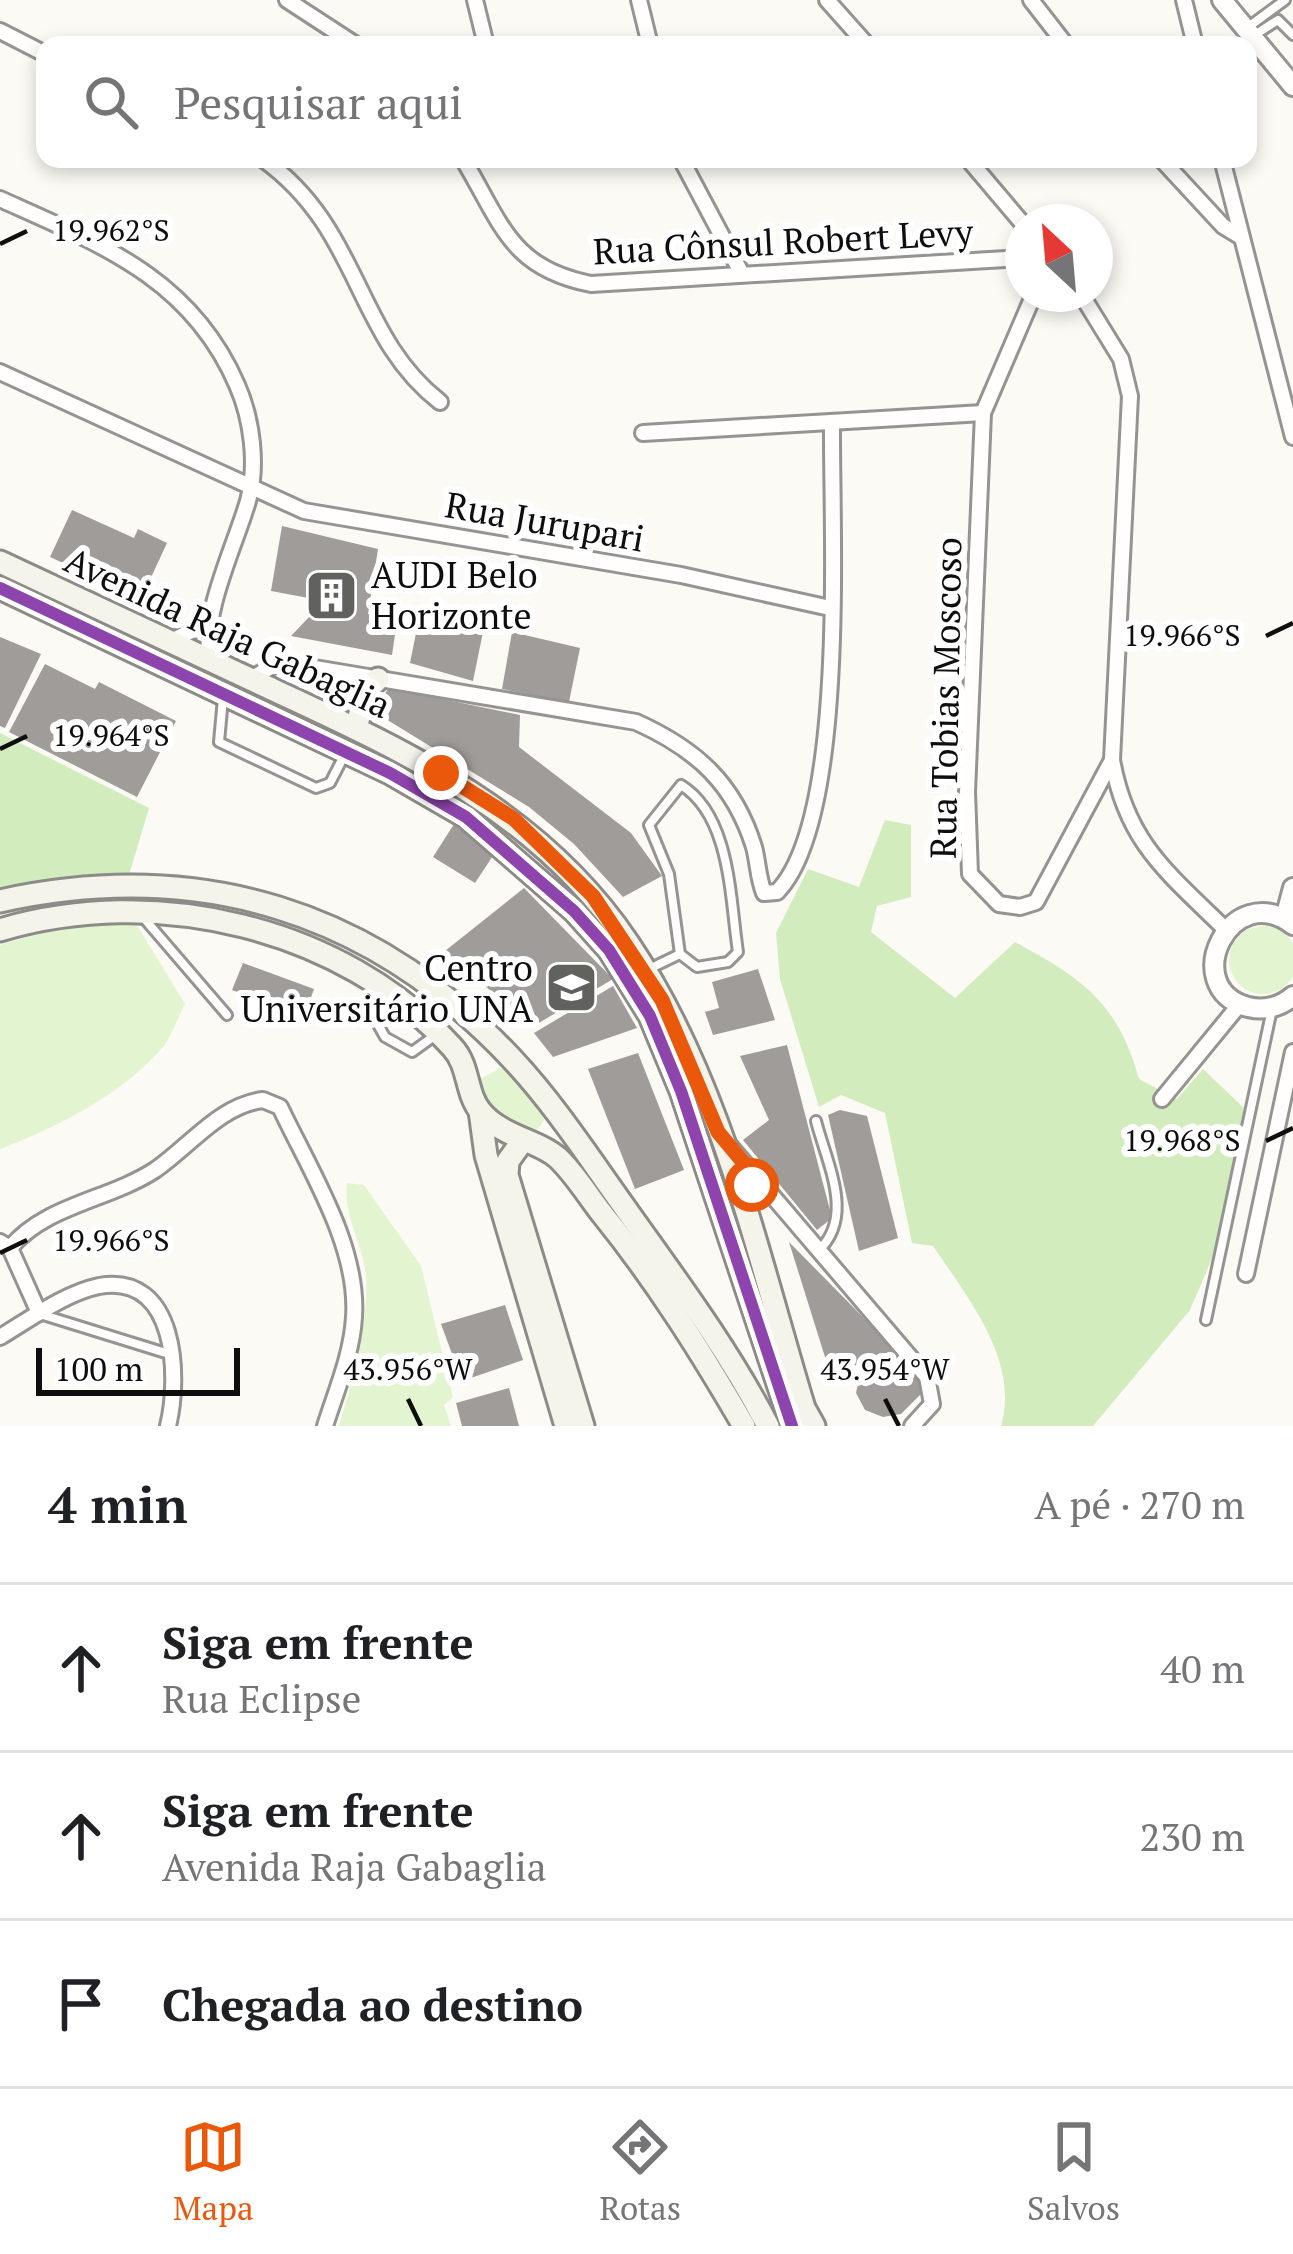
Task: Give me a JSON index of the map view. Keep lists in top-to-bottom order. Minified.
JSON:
{"streets":{"main road":["Avenida Raja Gabaglia"],"street":["Rua Cônsul Robert Levy","Rua Jurupari","Rua Tobias Moscoso"]},"places":{"building":["AUDI Belo Horizonte"],"school or university":["Centro Universitário UNA"]},"scale_bar":"100 m","north":"top left","page":{"search":"Pesquisar aqui","scale":"100 m","heading":["4 min","A pé · 270 m"],"list":[["Siga em frente","Rua Eclipse","40 m"],["Siga em frente","Avenida Raja Gabaglia","230 m"],"Chegada ao destino"],"nav":["Mapa","Rotas","Salvos"]},"coordinates":["19.962°S","19.966°S","19.964°S","19.968°S","43.956°W","43.954°W"]}
